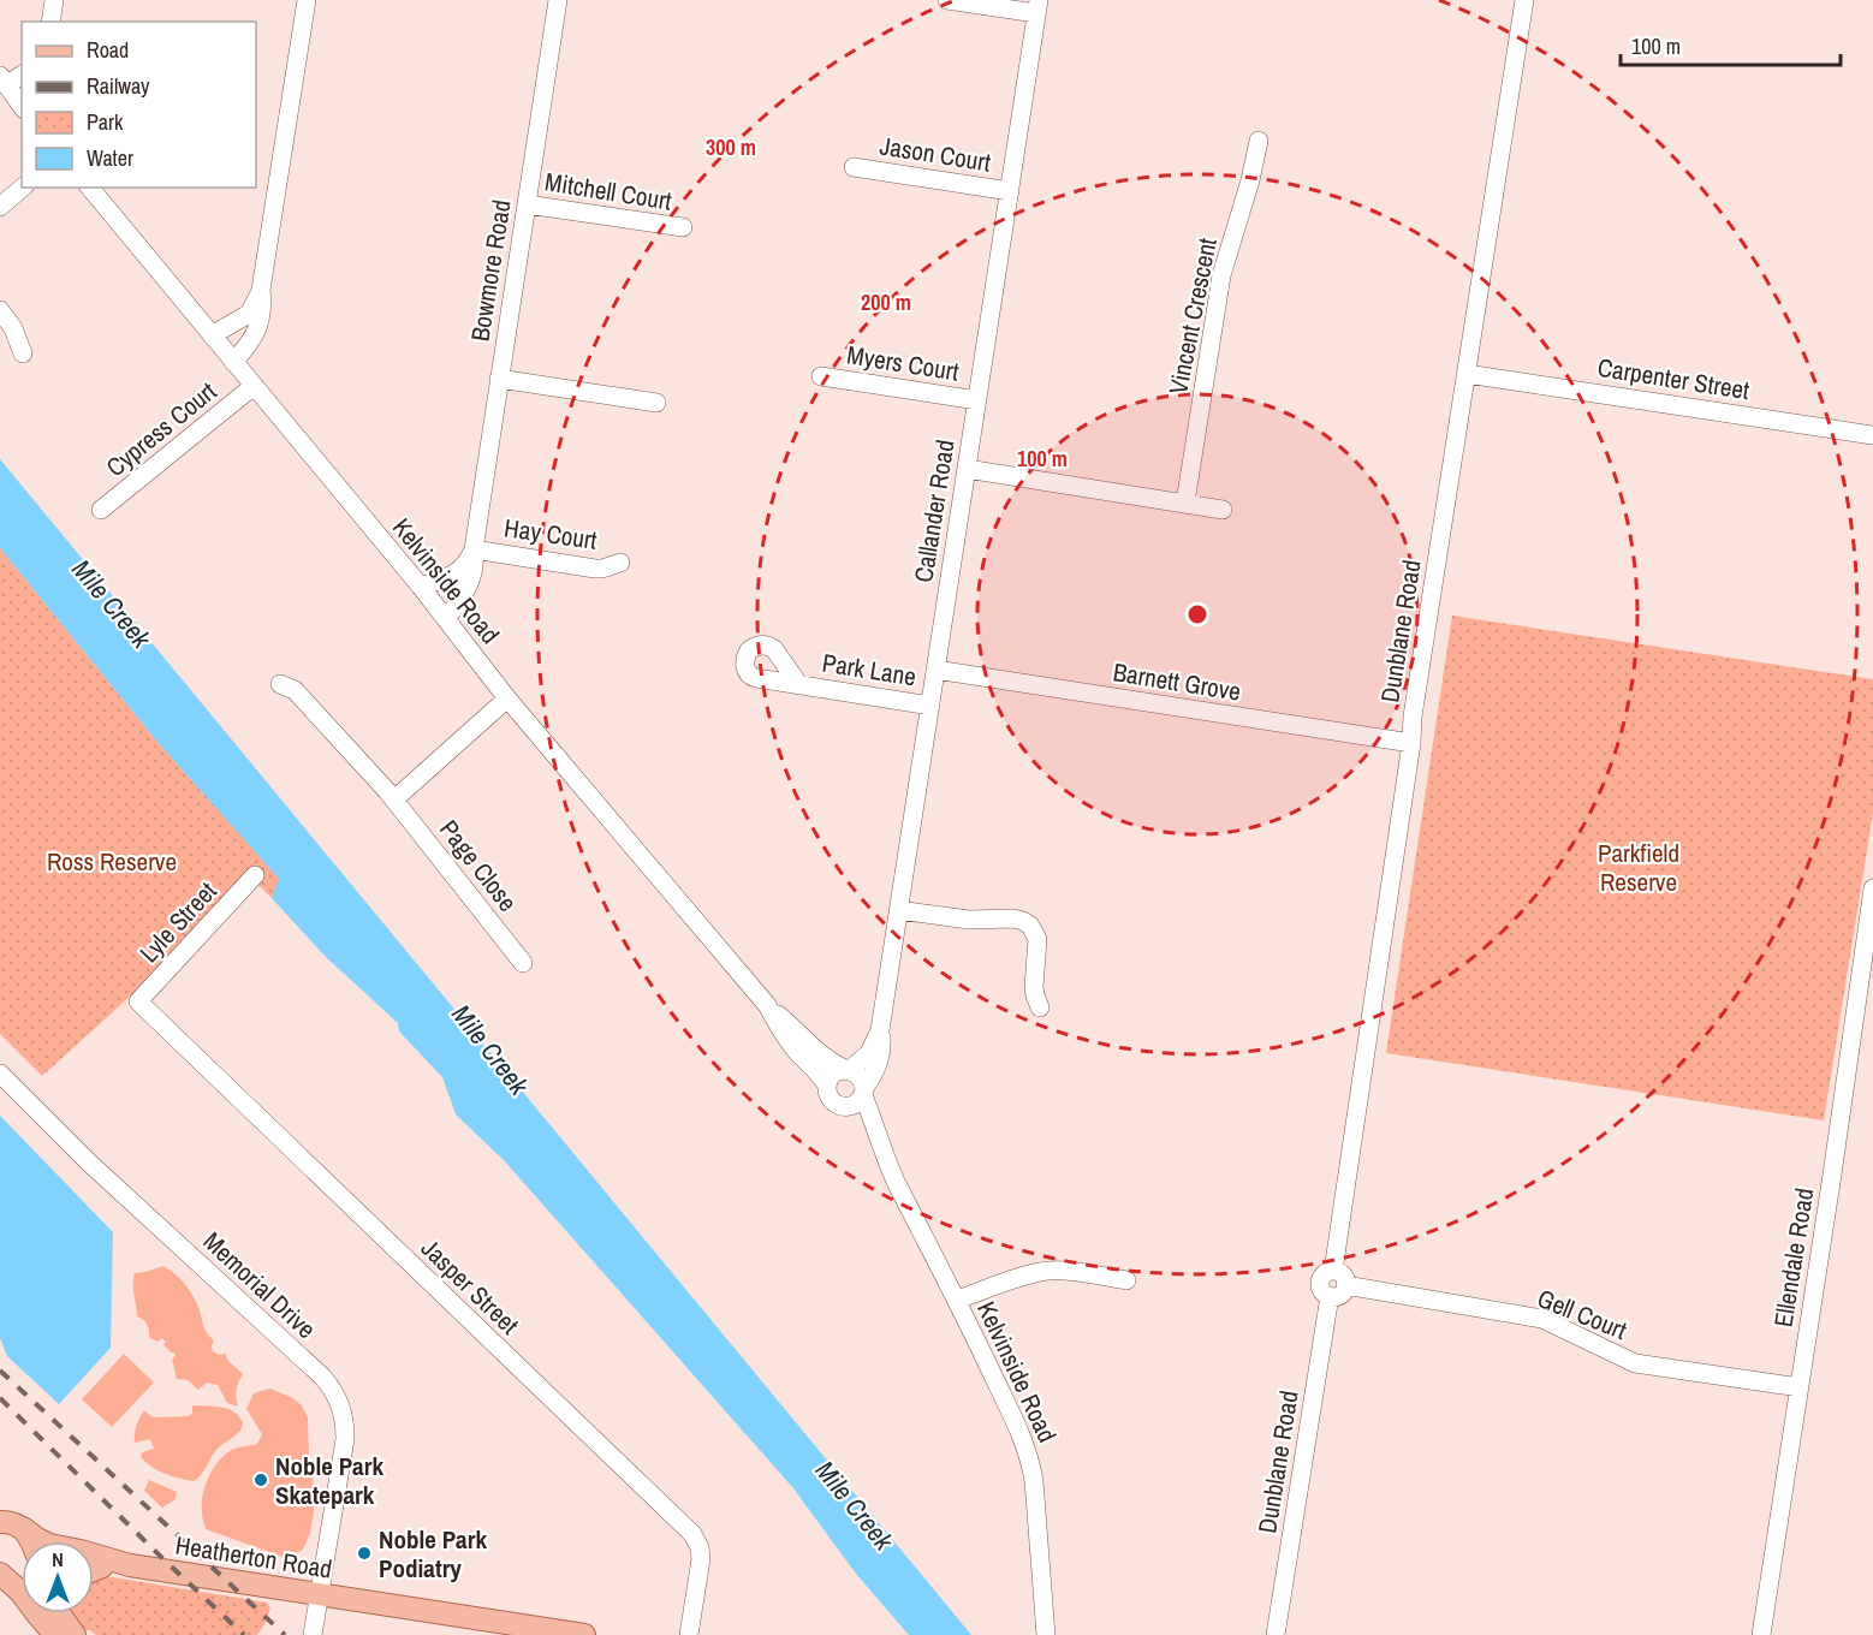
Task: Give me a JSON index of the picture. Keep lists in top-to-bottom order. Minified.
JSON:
{"streets":{"main road":["Heatherton Road"],"street":["Jason Court","Mitchell Court","Bowmore Road","Vincent Crescent","Myers Court","Carpenter Street","Cypress Court","Callander Road","Hay Court","Kelvinside Road","Dunblane Road","Park Lane","Barnett Grove","Page Close","Lyle Street","Ellendale Road","Memorial Drive","Jasper Street","Gell Court"]},"crossings":[["Jason Court","Callander Road"],["Mitchell Court","Bowmore Road"],["Bowmore Road","Hay Court"],["Bowmore Road","Kelvinside Road"],["Myers Court","Callander Road"],["Carpenter Street","Dunblane Road"],["Cypress Court","Kelvinside Road"],["Callander Road","Kelvinside Road"],["Callander Road","Park Lane"],["Callander Road","Barnett Grove"],["Dunblane Road","Barnett Grove"],["Dunblane Road","Gell Court"],["Lyle Street","Jasper Street"],["Ellendale Road","Gell Court"],["Memorial Drive","Heatherton Road"]],"water":["Mile Creek"],"parks":["Parkfield Reserve","Ross Reserve"],"places":["Noble Park Skatepark","Noble Park Podiatry"],"legend":["Road","Railway","Park","Water"],"scale_bar":"100 m","north":"top","rings":["300 m","200 m","100 m"]}
